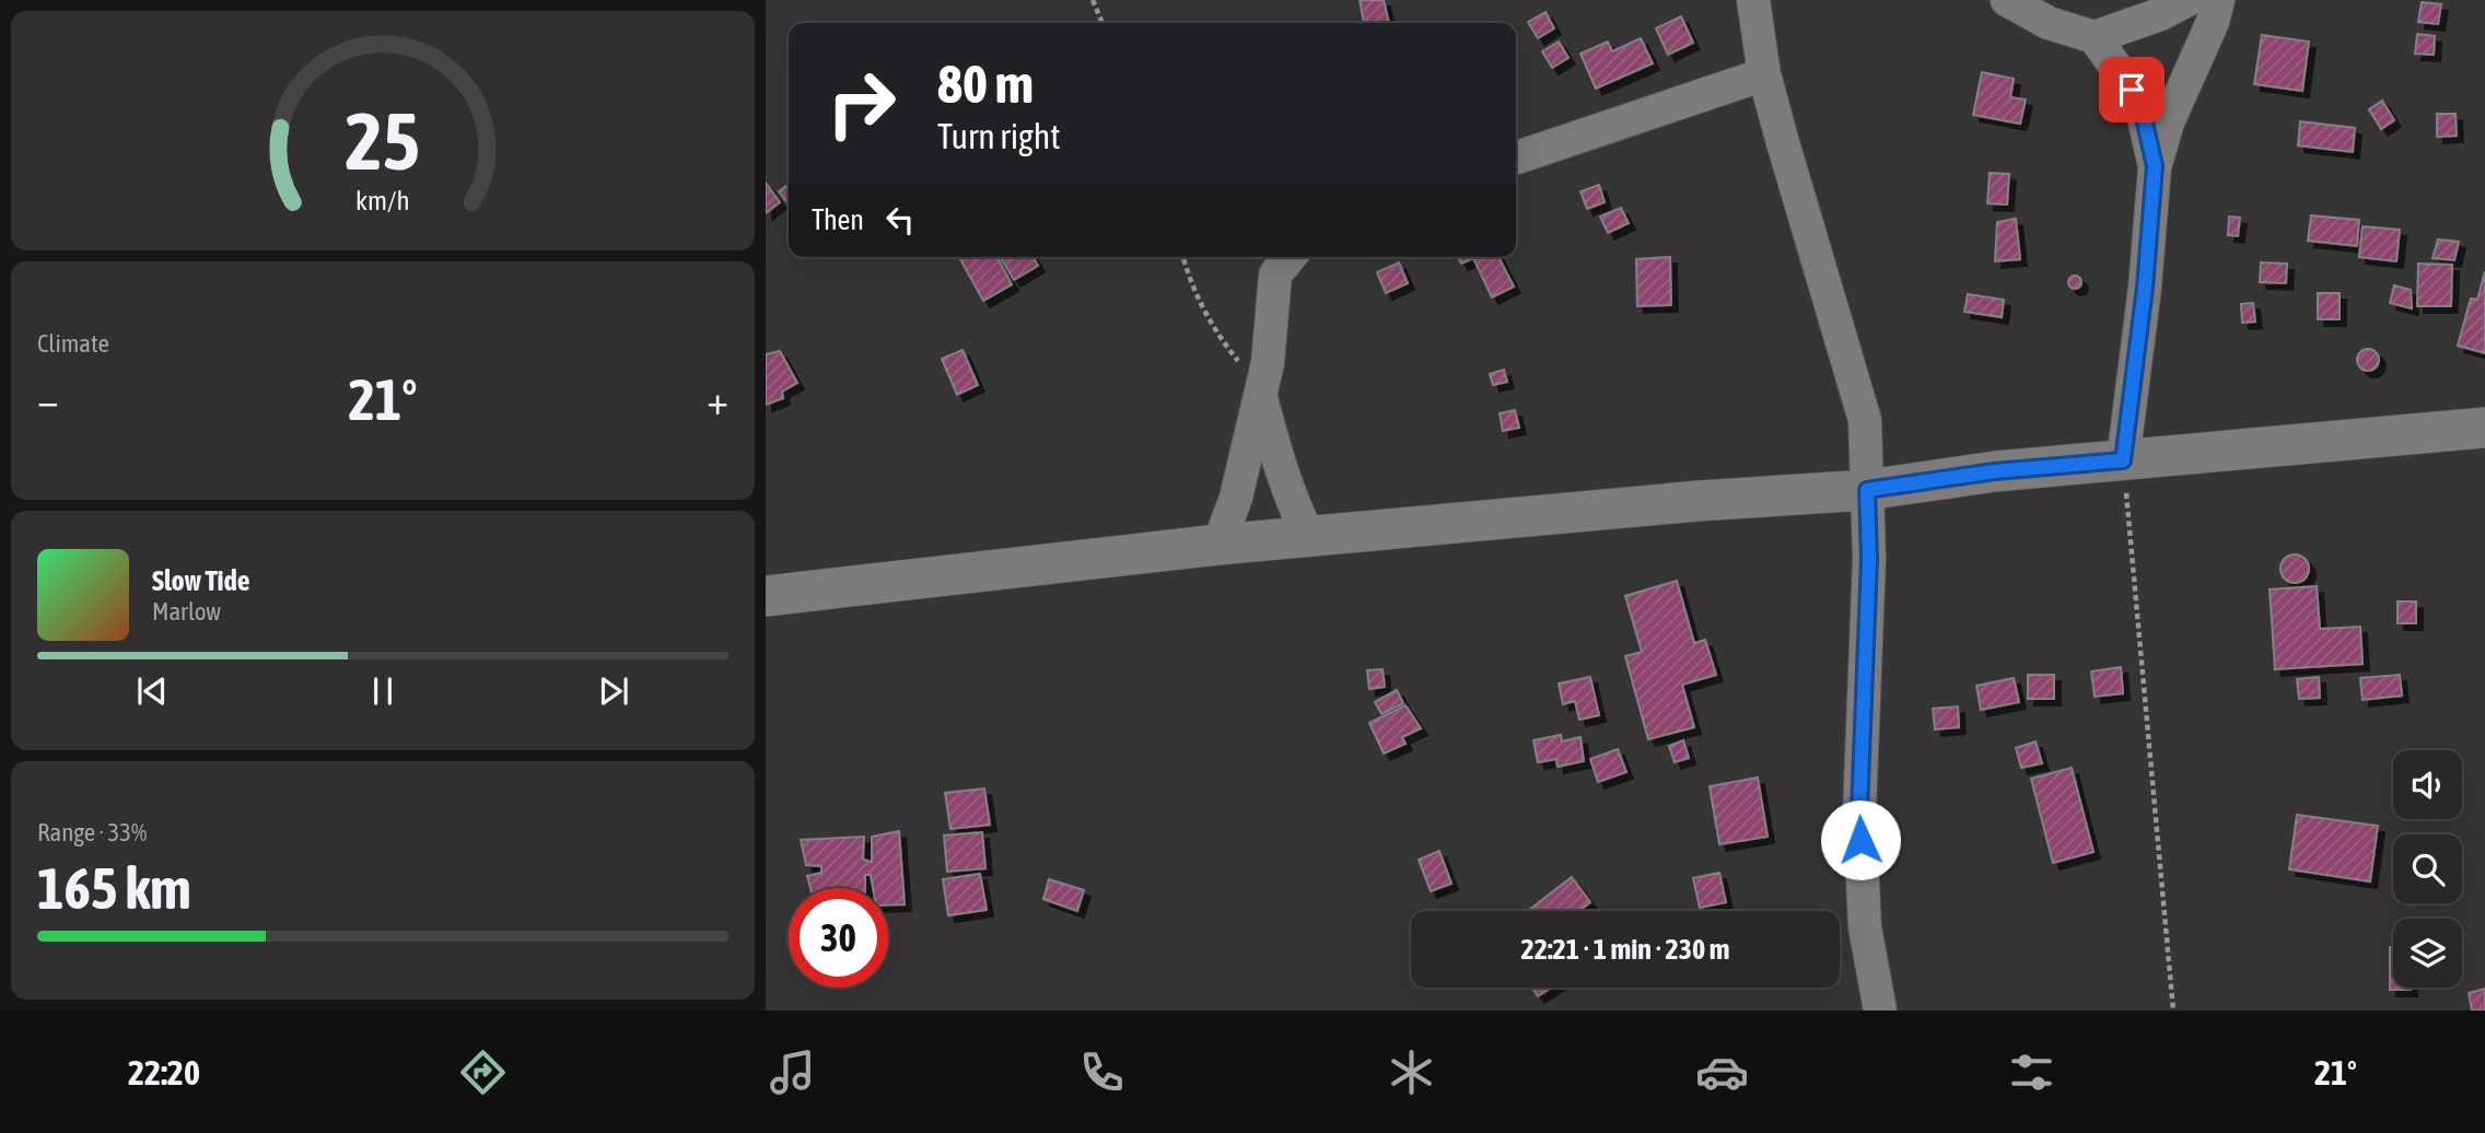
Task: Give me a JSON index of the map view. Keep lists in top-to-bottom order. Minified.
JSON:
{"page":{"turn":["80 m","Turn right"],"then":"Then","tile":["Climate",["Range · 33%","165 km"]],"heat":["−","21°","+"],"song":["Slow Tide","Marlow"],"limit":"30","trip":"22:21 · 1 min · 230 m","tabs":["22:20","21°"],"gauge":["25","km/h"]}}
